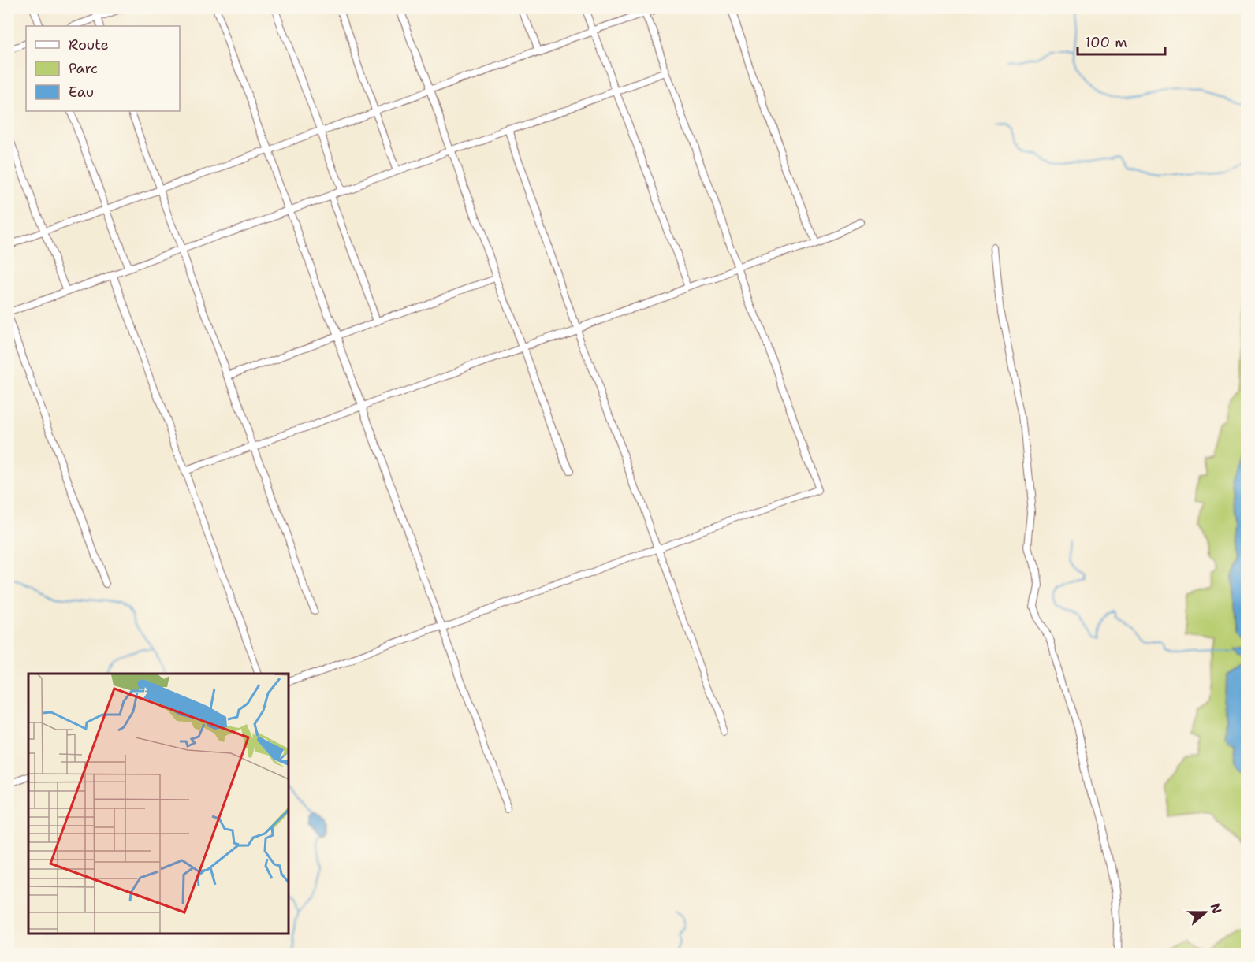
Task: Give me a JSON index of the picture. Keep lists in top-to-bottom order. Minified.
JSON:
{"legend":["Route","Parc","Eau"],"scale_bar":"100 m","north":"right"}
